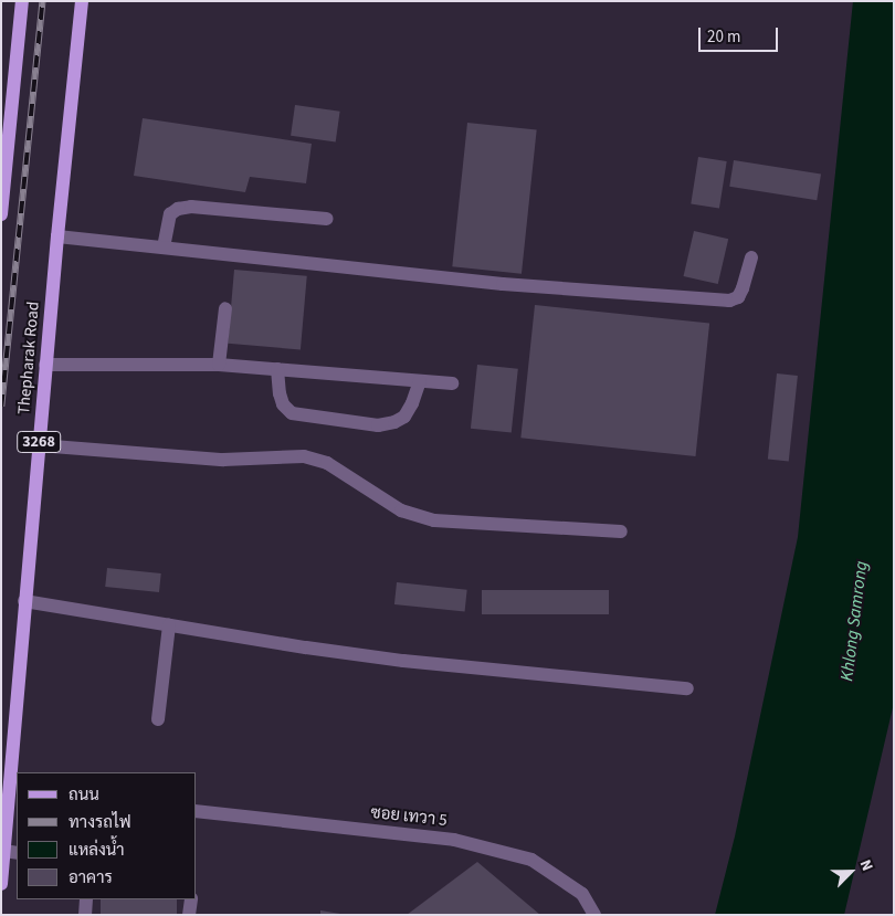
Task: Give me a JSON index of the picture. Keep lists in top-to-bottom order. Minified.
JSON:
{"streets":{"main road":["Thepharak Road","3268"],"street":["ซอย เทวา 5"]},"water":["Khlong Samrong"],"legend":["ถนน","ทางรถไฟ","แหล่งน้ำ","อาคาร"],"scale_bar":"20 m","north":"top right"}
